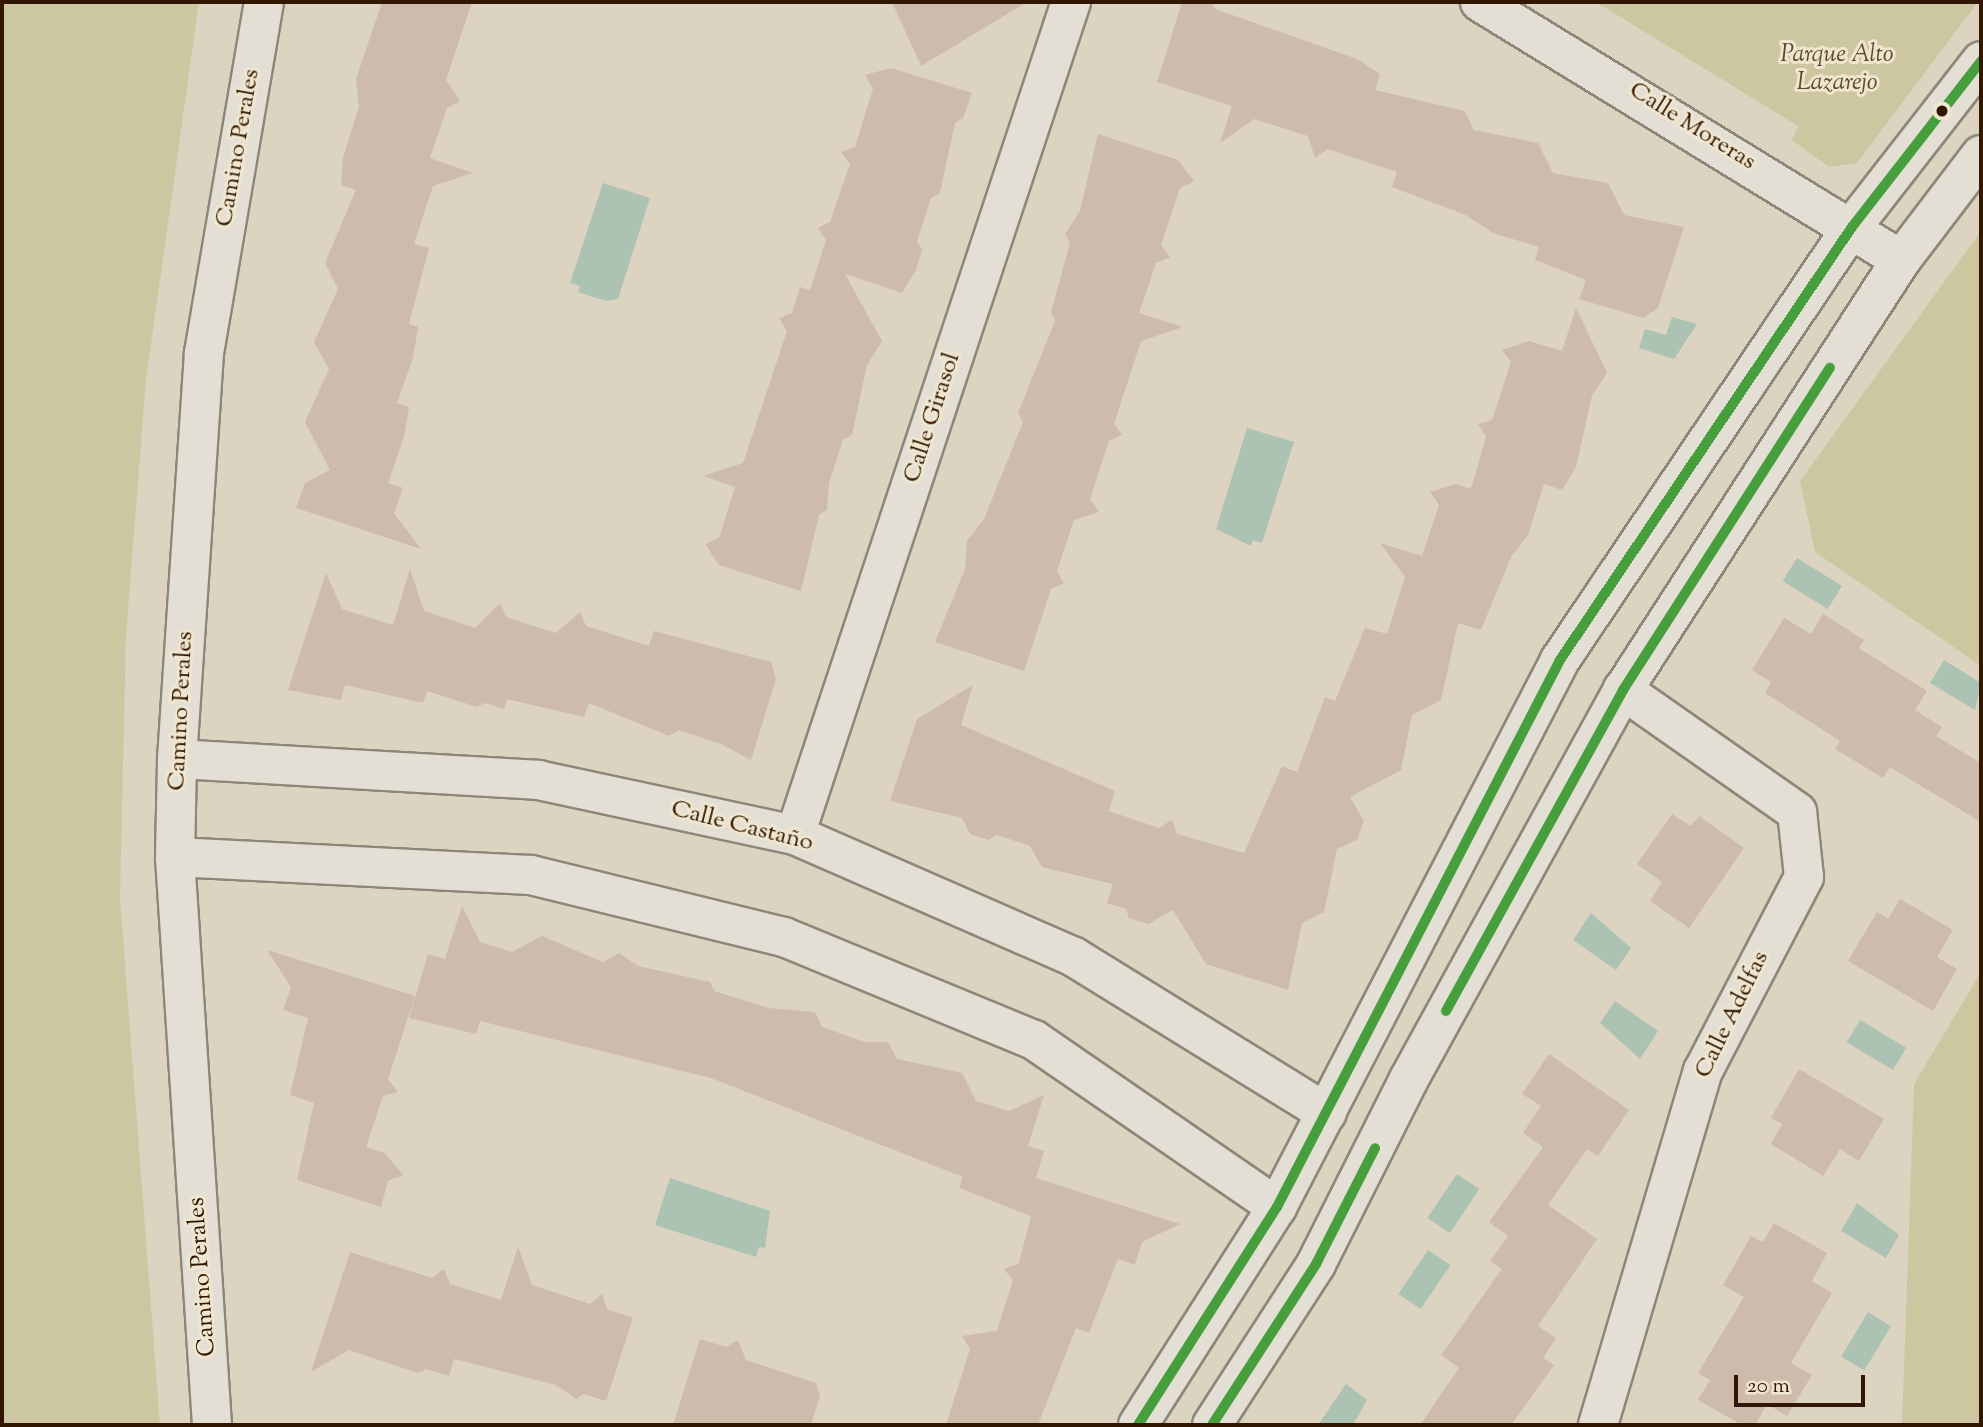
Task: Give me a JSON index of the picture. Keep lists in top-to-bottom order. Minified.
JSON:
{"streets":{"street":["Calle Moreras","Camino Perales","Calle Girasol","Calle Castaño","Calle Adelfas"]},"crossings":[["Camino Perales","Calle Castaño"],["Calle Girasol","Calle Castaño"]],"parks":["Parque Alto Lazarejo"],"scale_bar":"20 m"}
